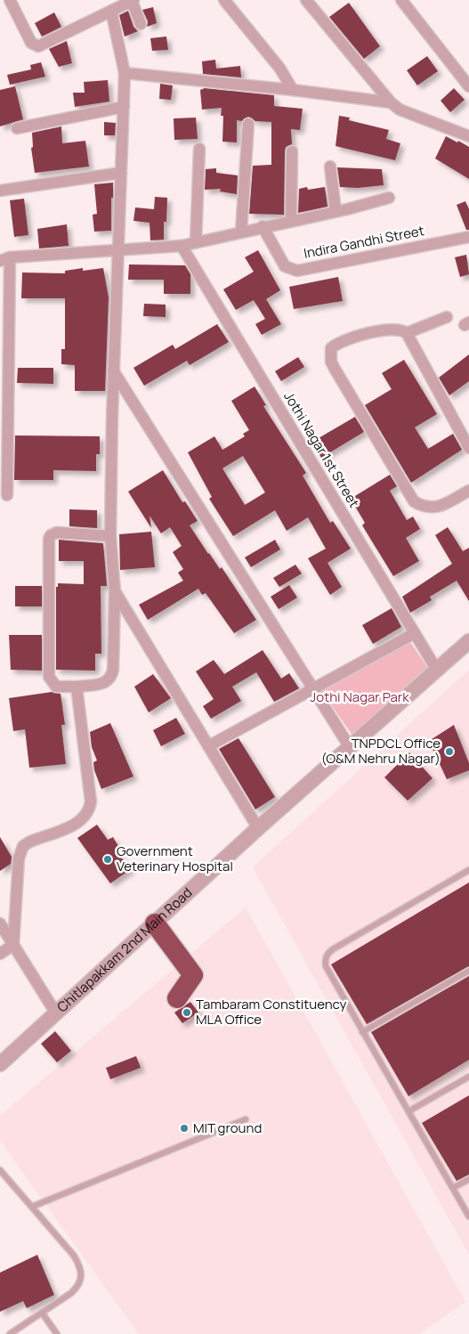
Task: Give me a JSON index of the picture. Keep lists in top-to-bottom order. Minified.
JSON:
{"streets":{"street":["Indira Gandhi Street","Jothi Nagar 1st Street","Chitlapakkam 2nd Main Road"]},"crossings":[["Jothi Nagar 1st Street","Chitlapakkam 2nd Main Road"]],"parks":["Jothi Nagar Park"],"places":["TNPDCL Office (O&M Nehru Nagar)","Government Veterinary Hospital","Tambaram Constituency MLA Office","MIT ground"]}
